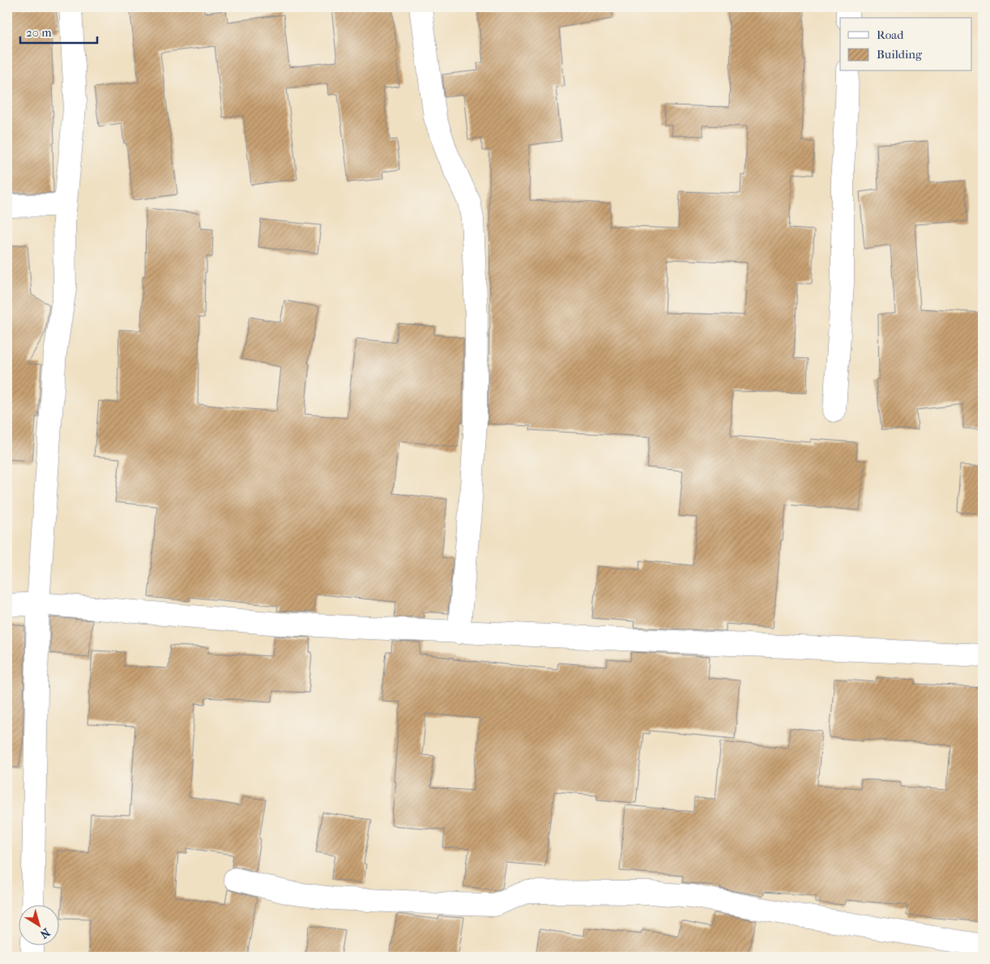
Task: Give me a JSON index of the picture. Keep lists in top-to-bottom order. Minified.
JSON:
{"legend":["Road","Building"],"scale_bar":"20 m","north":"bottom right"}
